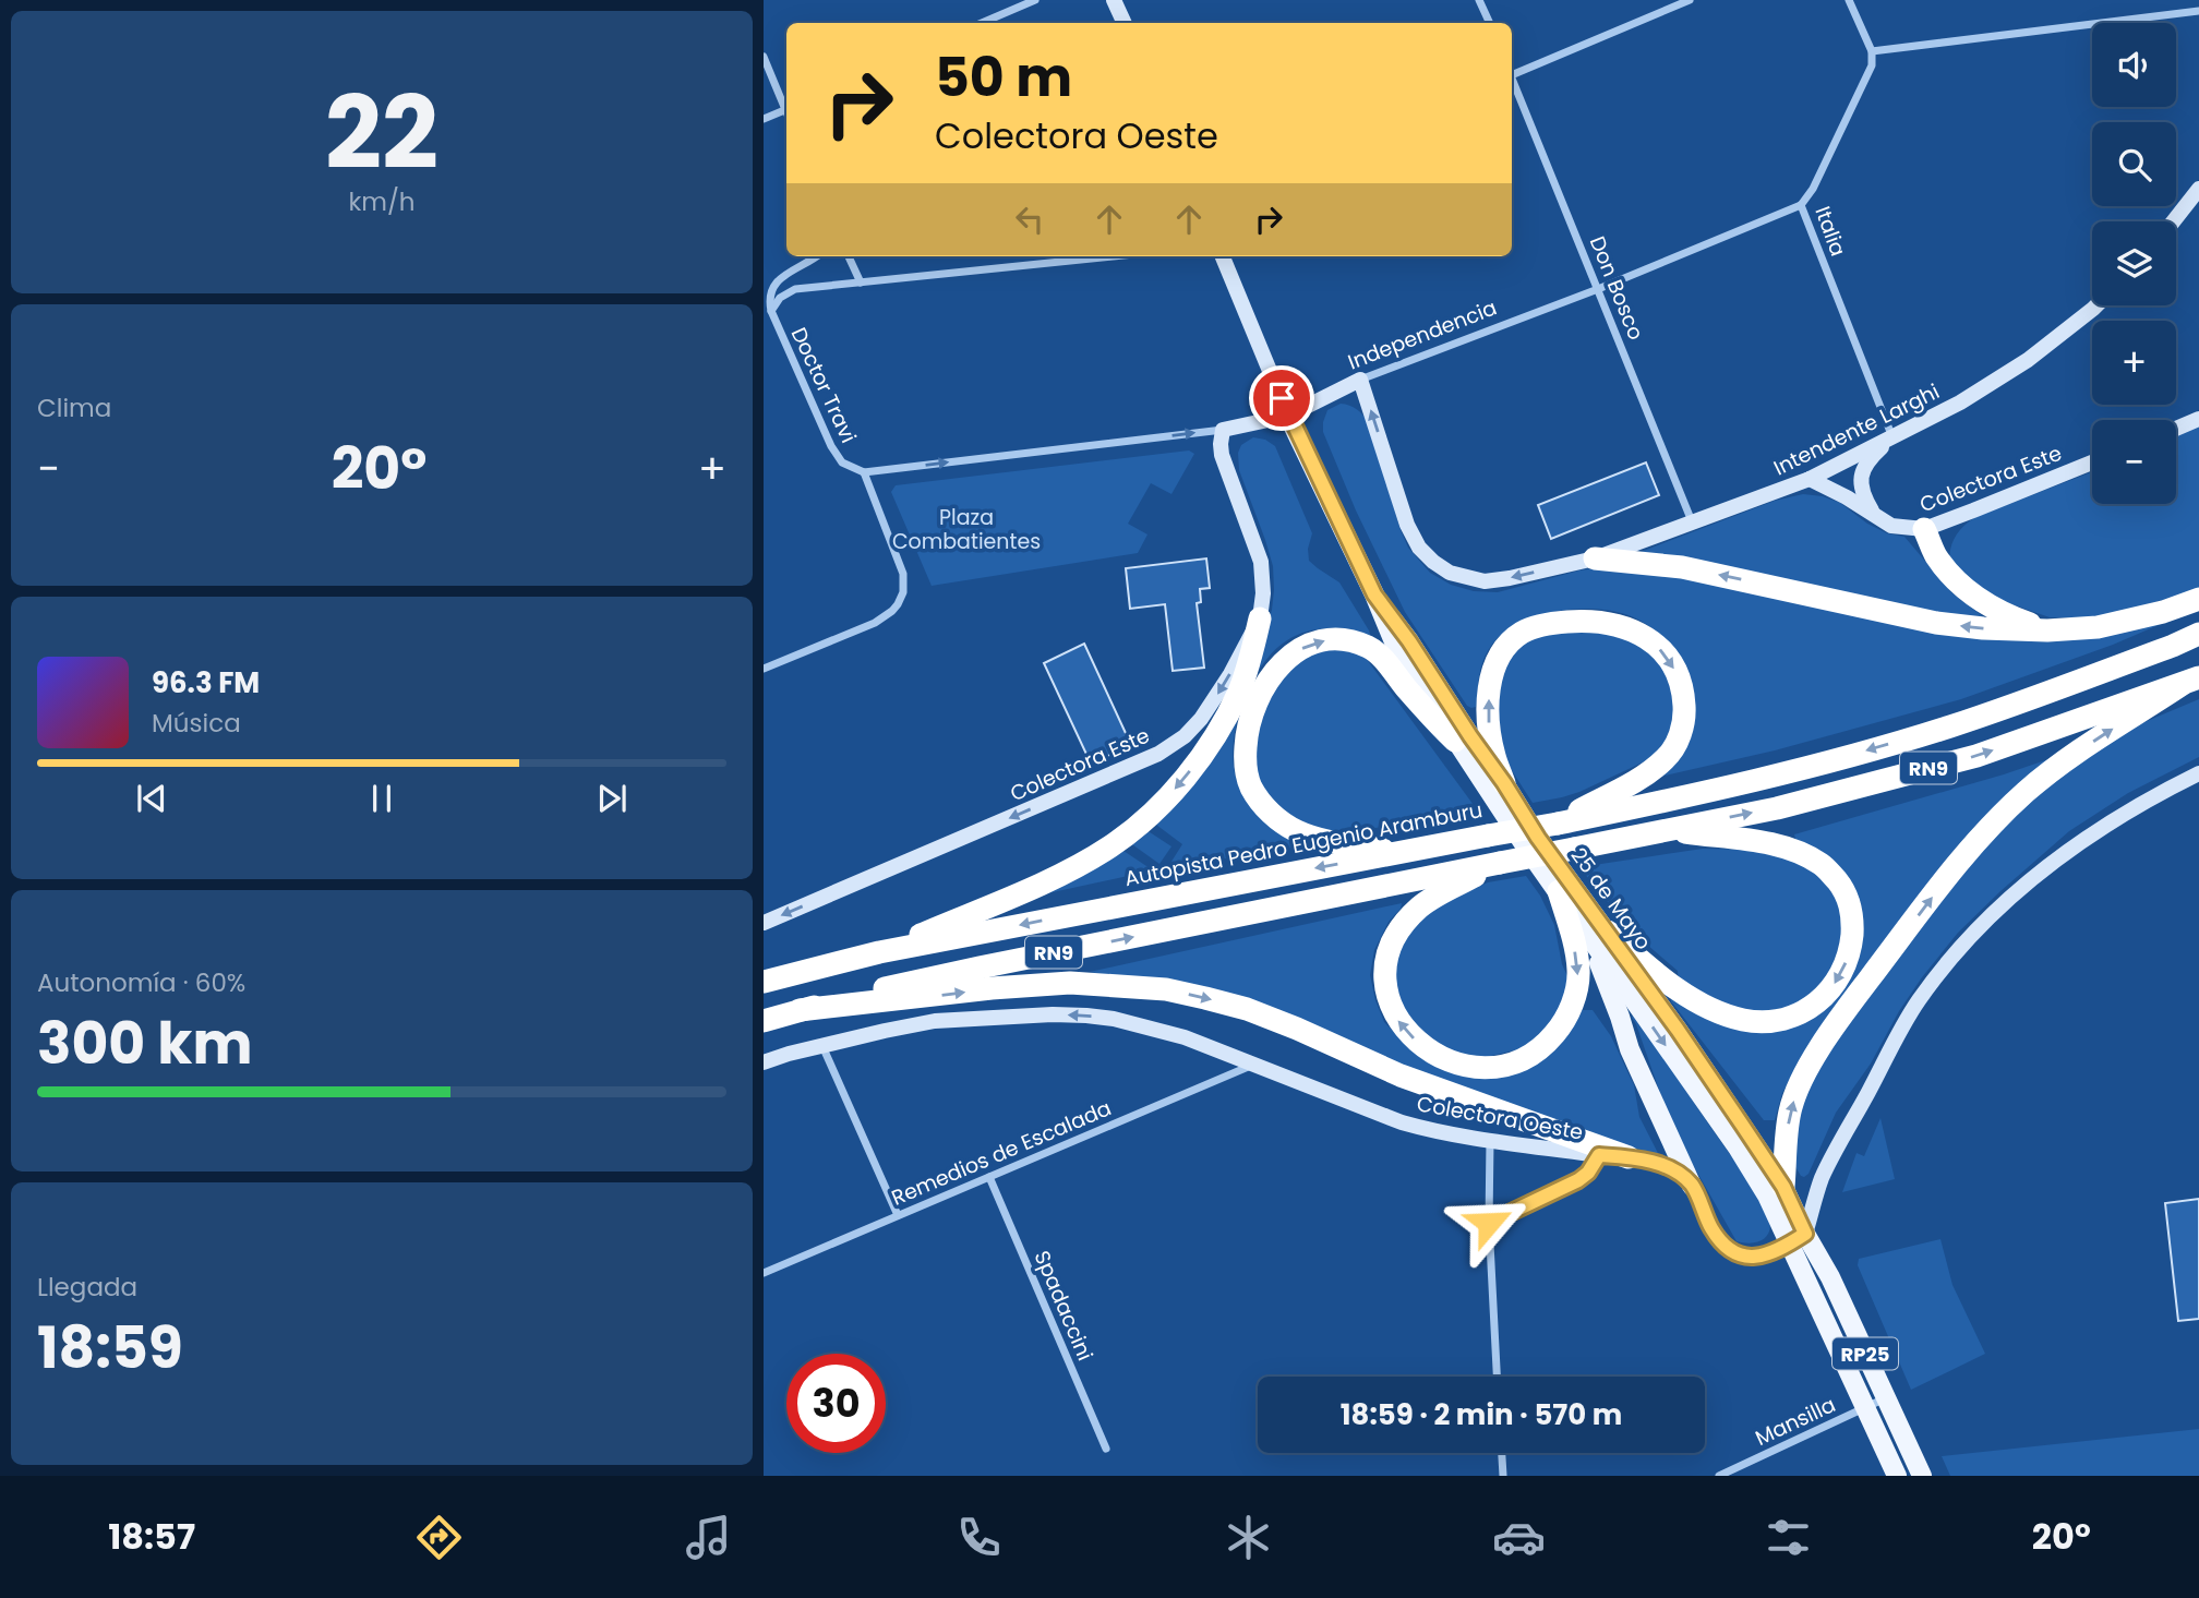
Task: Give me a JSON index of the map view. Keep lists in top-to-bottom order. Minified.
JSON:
{"streets":{"highway":["RN9","Autopista Pedro Eugenio Aramburu"],"main road":["25 de Mayo","RP25"],"street":["Italia","Don Bosco","Independencia","Doctor Travi","Intendente Larghi","Colectora Este","Colectora Oeste","Remedios de Escalada","Spadaccini","Mansilla"]},"crossings":[["Italia","Independencia"],["Italia","Intendente Larghi"],["Don Bosco","Independencia"],["Don Bosco","Intendente Larghi"],["Independencia","Doctor Travi"],["Independencia","Colectora Este"],["Independencia","25 de Mayo"],["Intendente Larghi","Colectora Este"],["25 de Mayo","RP25"],["Colectora Oeste","Remedios de Escalada"],["Remedios de Escalada","Spadaccini"],["RP25","Mansilla"]],"one_way":["Independencia","Colectora Este","Colectora Oeste"],"parks":["Plaza Combatientes"],"page":{"tile":[["22","km/h"],"Clima",["Autonomía · 60%","300 km"],["Llegada","18:59"]],"map_buttons":["+","−"],"turn":["50 m","Colectora Oeste"],"heat":["−","20°","+"],"song":["96.3 FM","Música"],"limit":"30","trip":"18:59 · 2 min · 570 m","tabs":["18:57","20°"]}}
